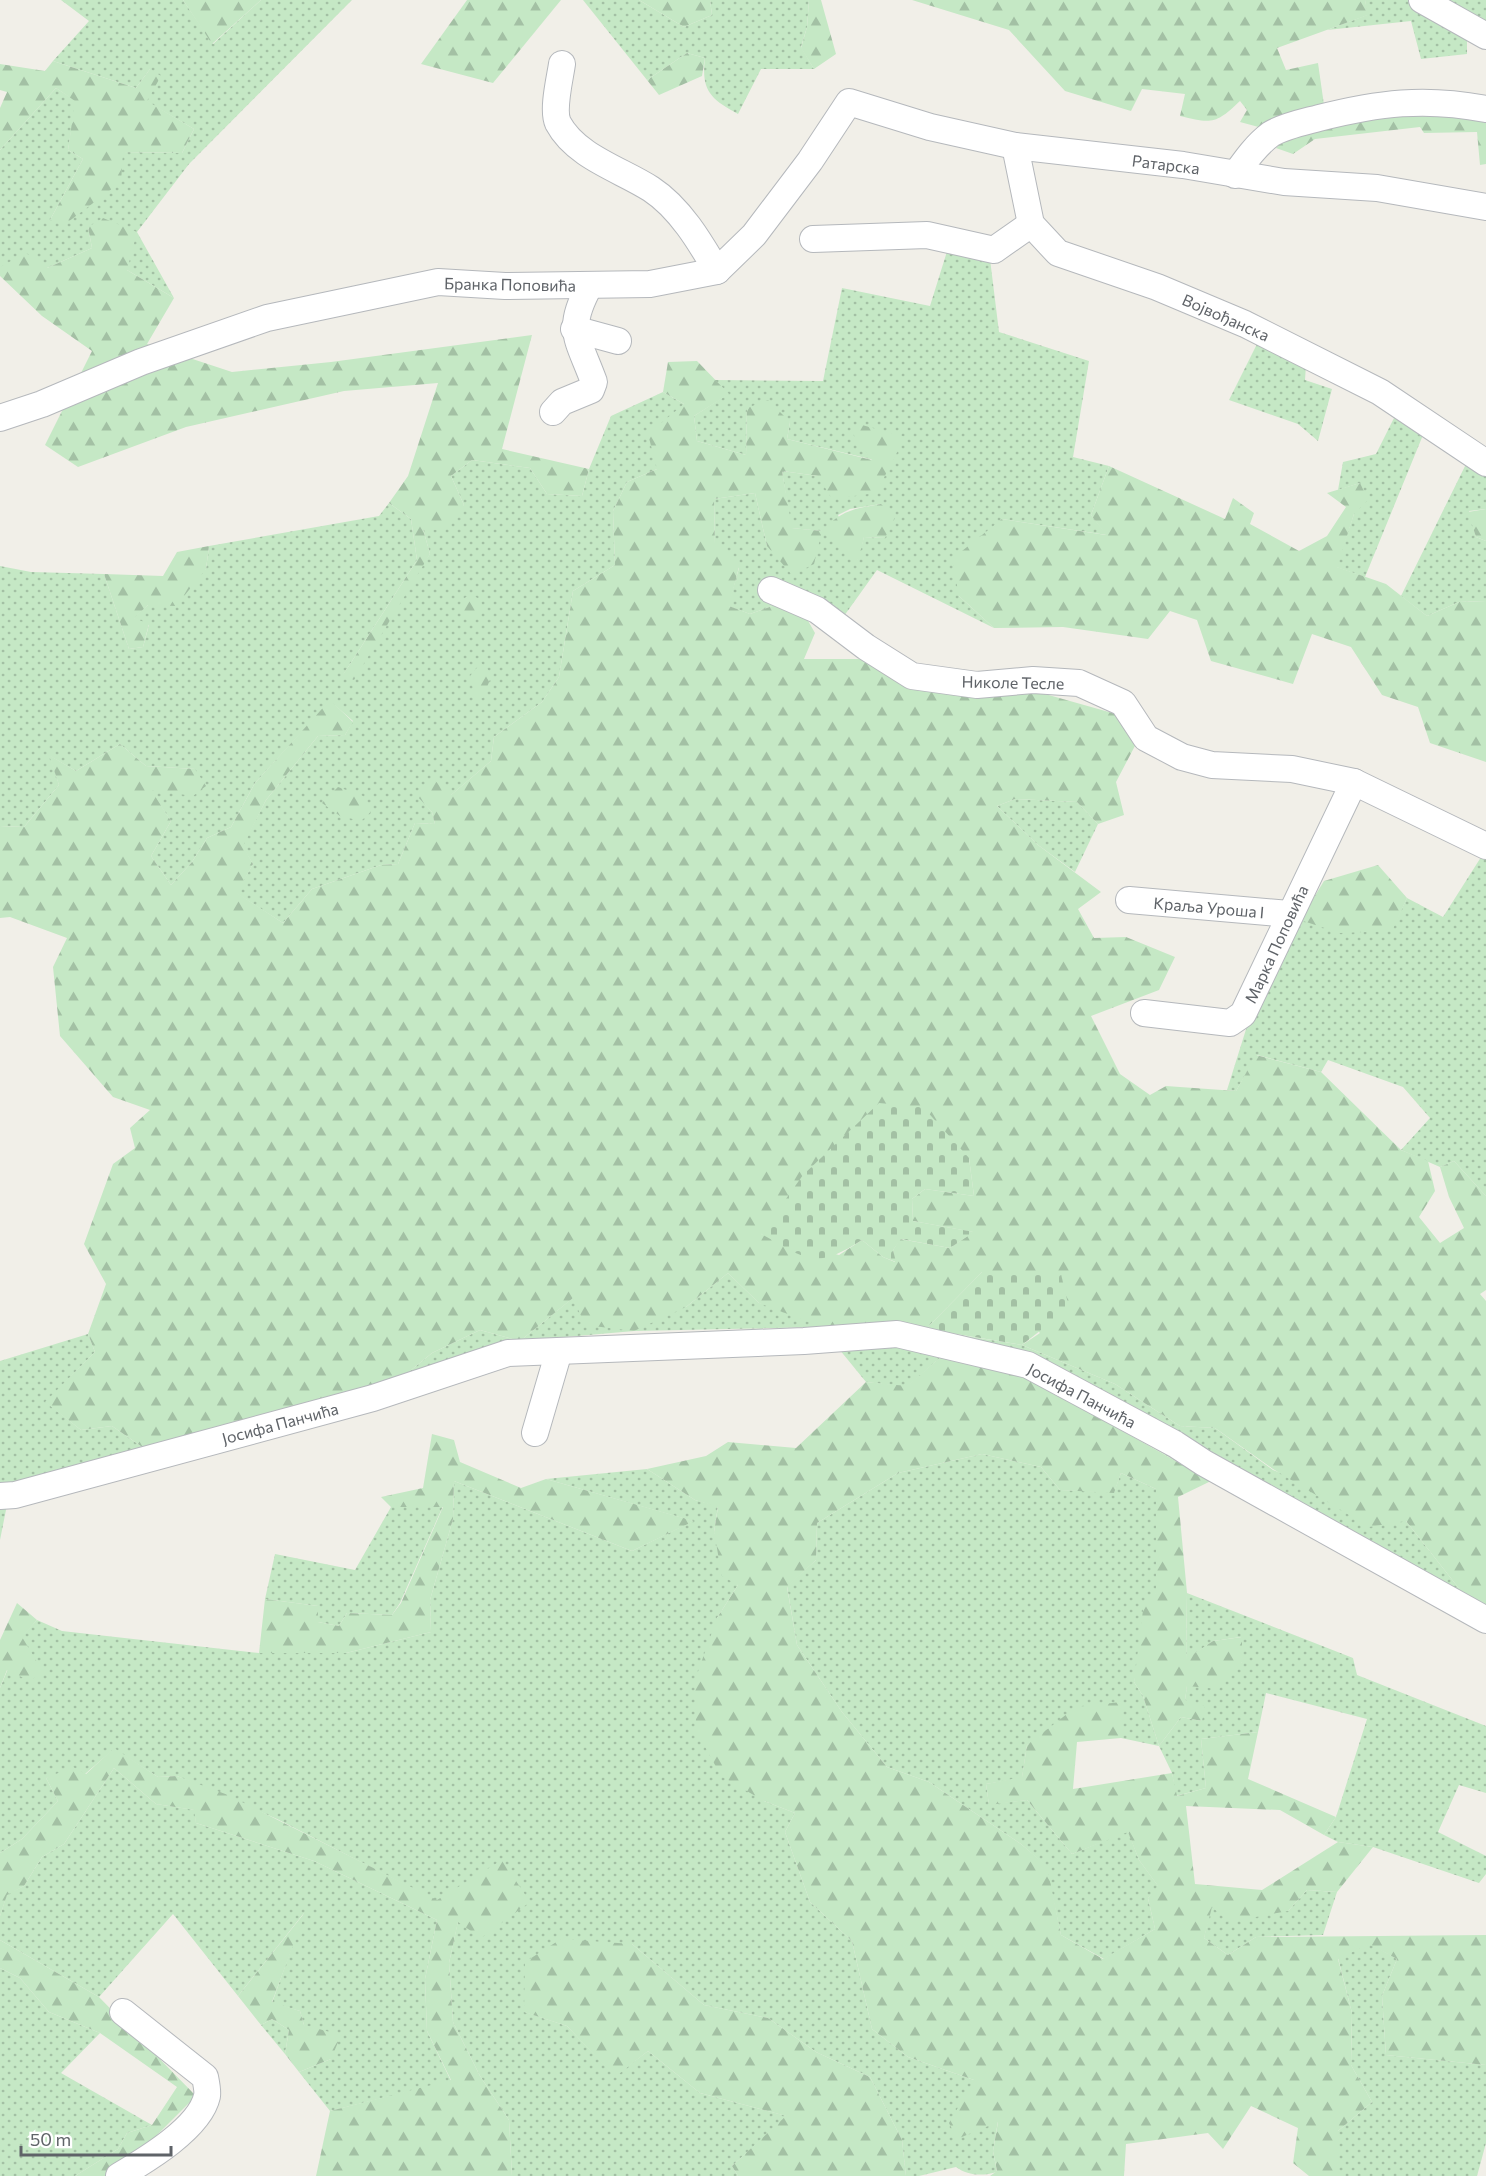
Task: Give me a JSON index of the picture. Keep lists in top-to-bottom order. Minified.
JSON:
{"streets":{"street":["Ратарска","Бранка Поповића","Војвођанска","Николе Тесле","Краља Уроша I","Марка Поповића","Јосифа Панчића"]},"crossings":[["Ратарска","Бранка Поповића"],["Николе Тесле","Марка Поповића"],["Краља Уроша I","Марка Поповића"]],"scale_bar":"50 m"}
